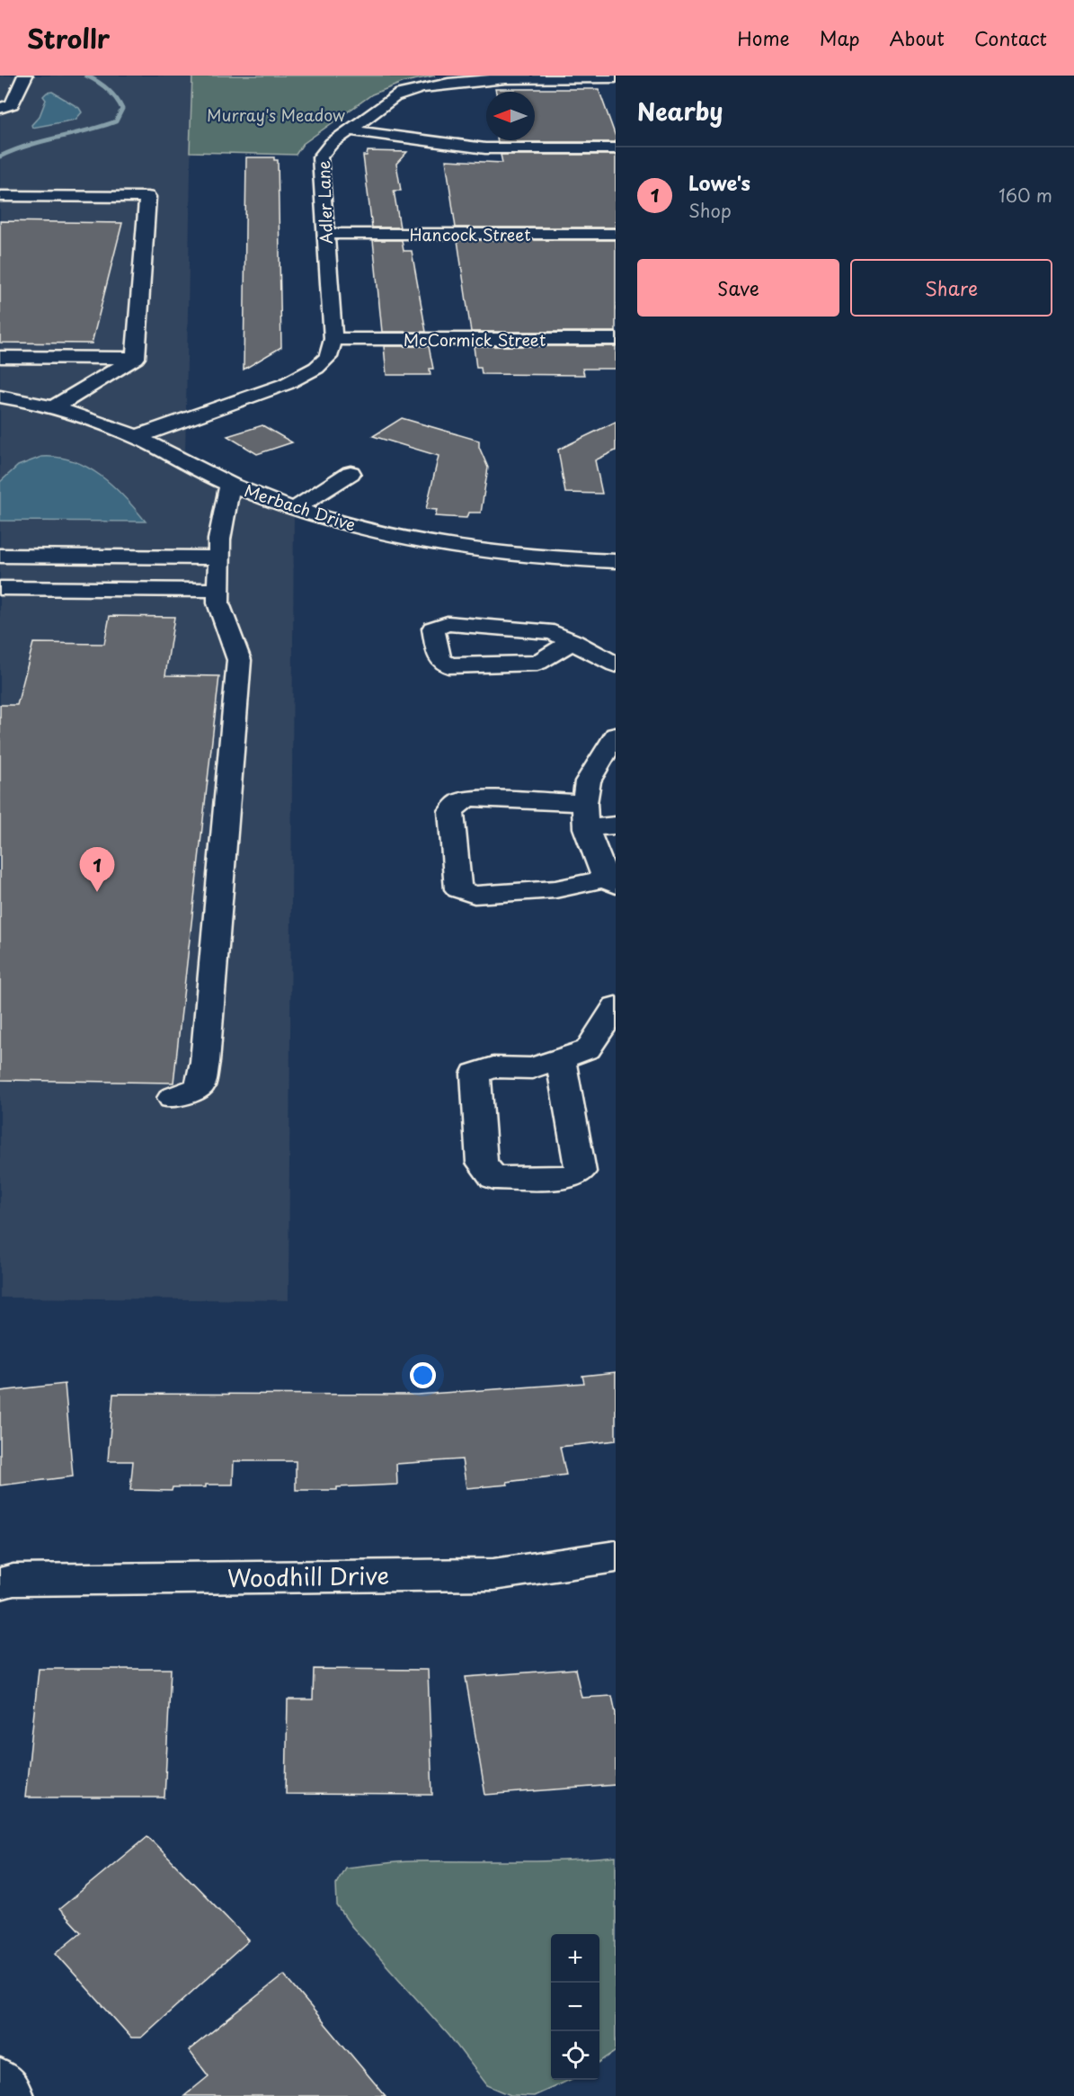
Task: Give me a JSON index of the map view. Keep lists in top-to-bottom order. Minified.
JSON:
{"streets":{"street":["Adler Lane","Hancock Street","McCormick Street","Merbach Drive","Woodhill Drive"]},"crossings":[["Adler Lane","Hancock Street"],["Adler Lane","McCormick Street"]],"parks":["Murray's Meadow"],"north":"left","page":{"header":"Strollr","nav":["Home","Map","About","Contact"],"heading":"Nearby","list":[{"mark":"1","name":"Lowe's","note":"Shop","value":"160 m"}],"buttons":["Save","Share"],"pins":"1","map_buttons":["+","−"]}}
